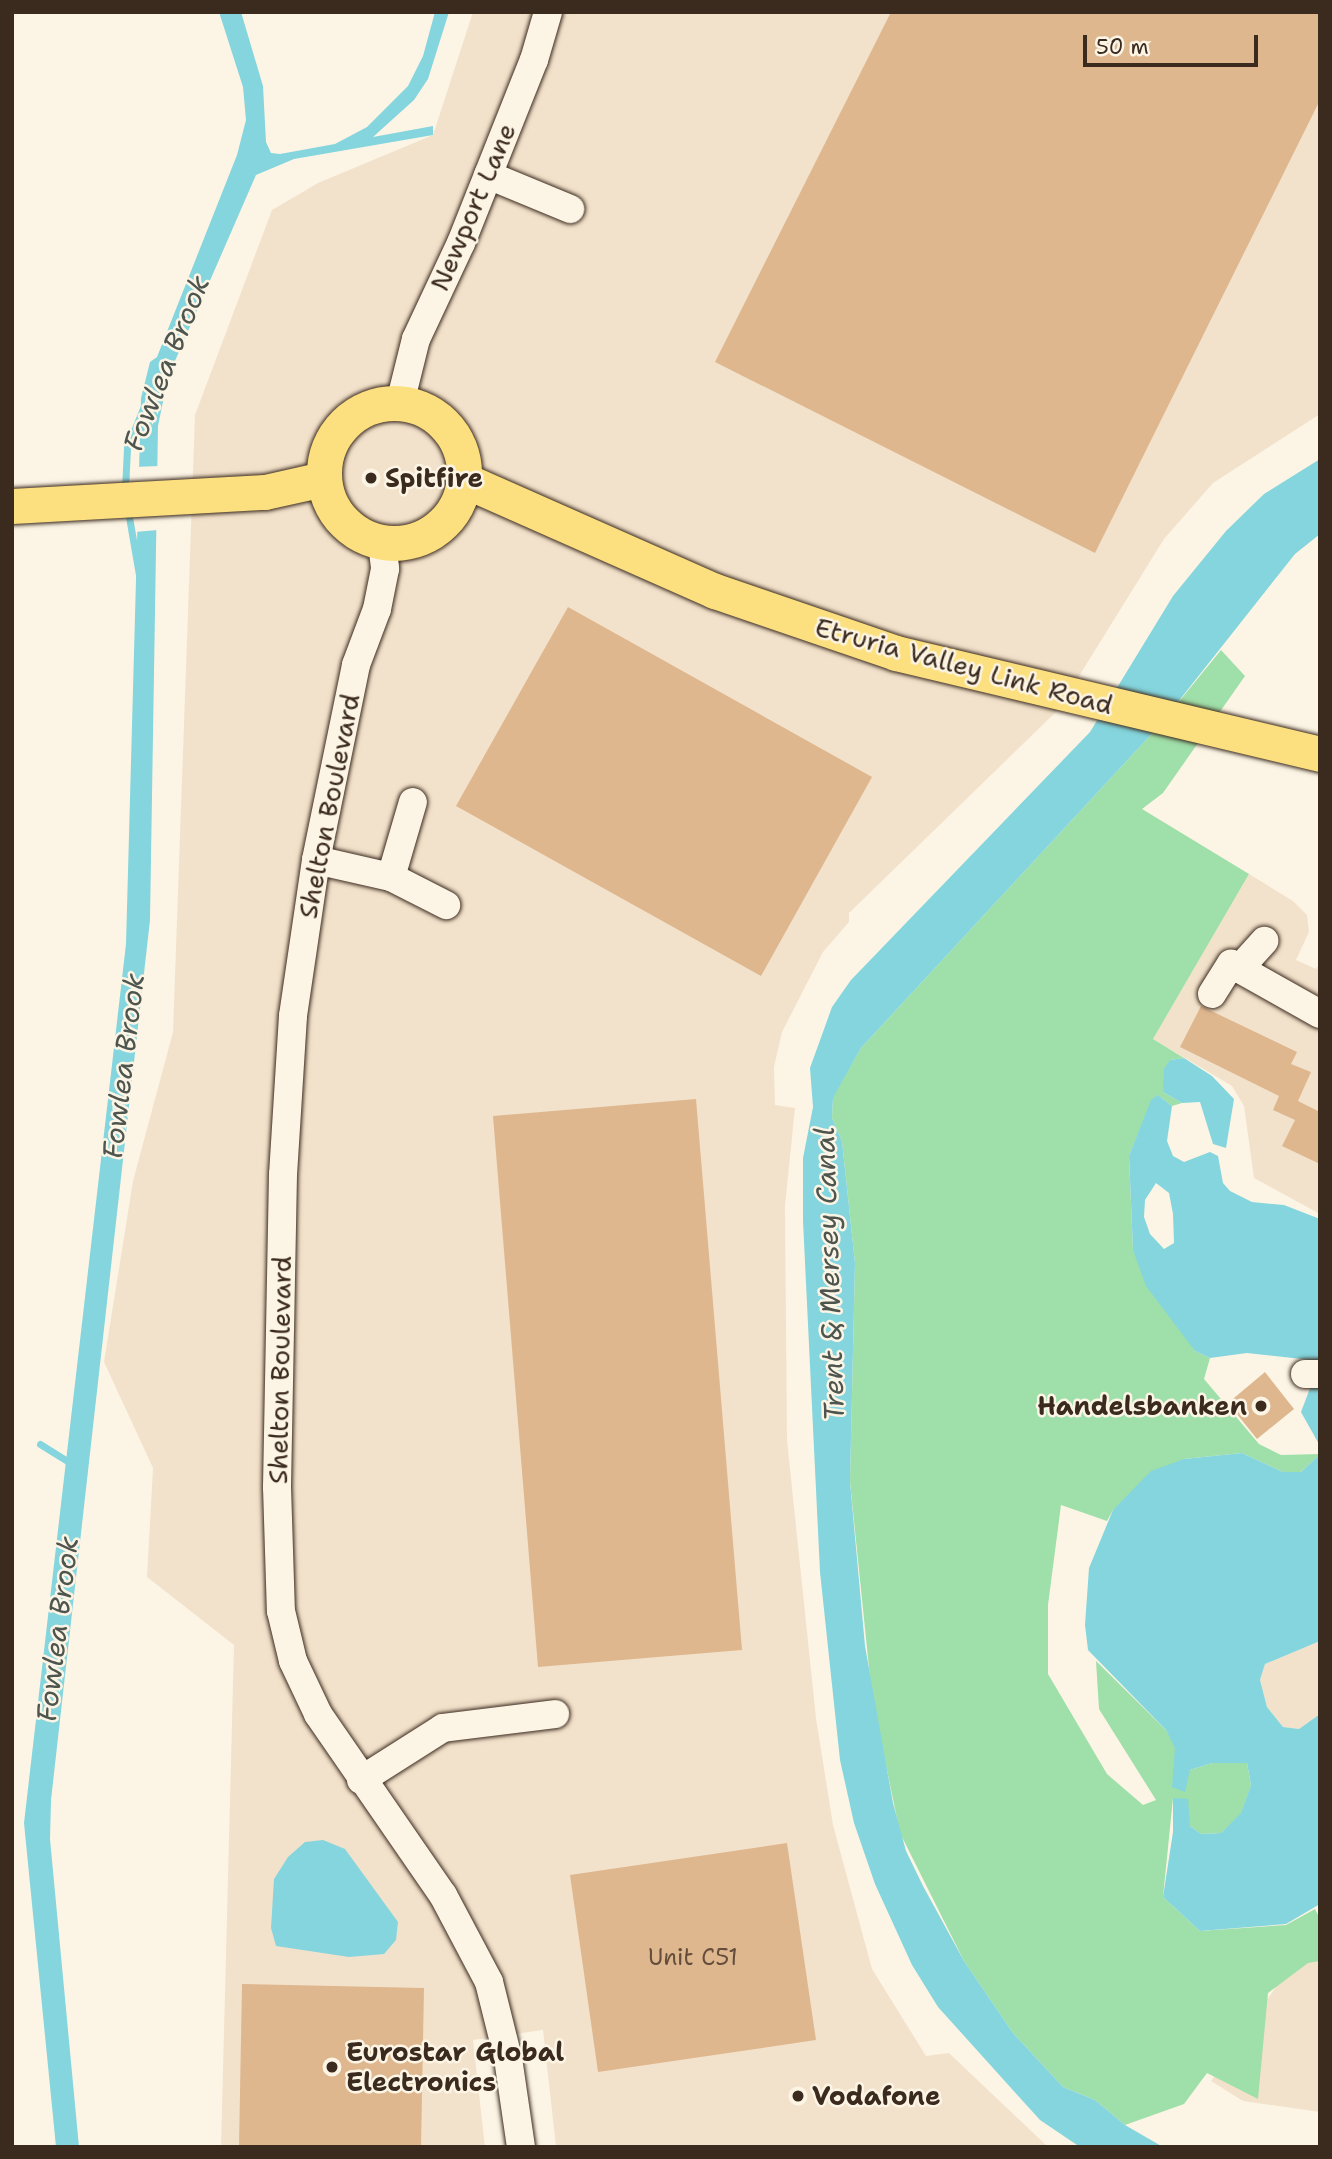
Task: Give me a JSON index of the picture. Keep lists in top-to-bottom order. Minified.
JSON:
{"streets":{"main road":["Etruria Valley Link Road"],"street":["Newport Lane","Shelton Boulevard"]},"crossings":[["Newport Lane","Etruria Valley Link Road"],["Newport Lane","Shelton Boulevard"],["Etruria Valley Link Road","Shelton Boulevard"]],"water":["Fowlea Brook","Trent & Mersey Canal"],"places":["Spitfire","Handelsbanken","Eurostar Global Electronics","Vodafone"],"house_numbers":["Unit C51"],"scale_bar":"50 m"}
